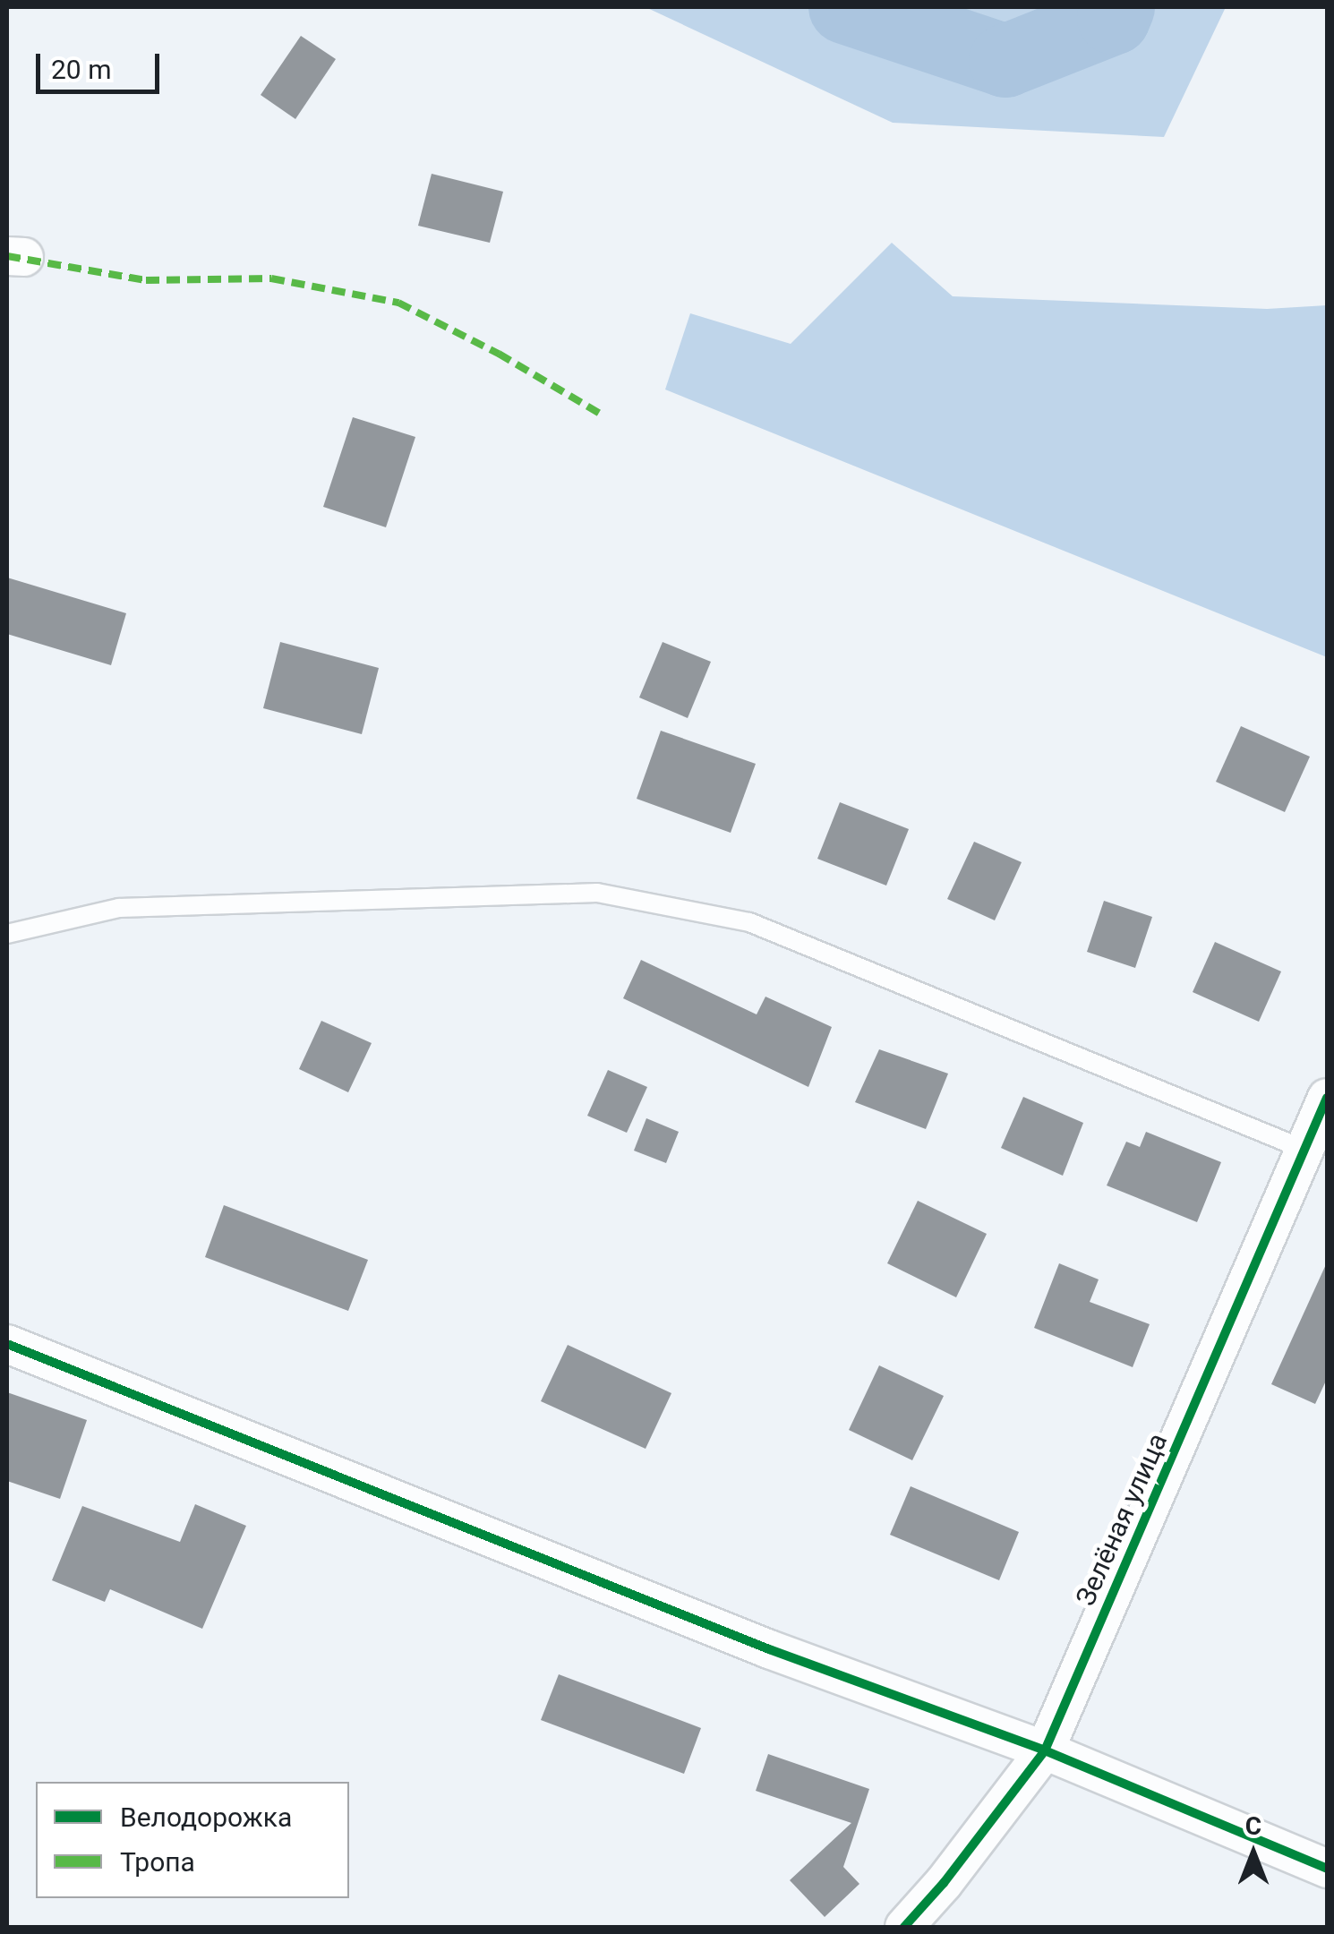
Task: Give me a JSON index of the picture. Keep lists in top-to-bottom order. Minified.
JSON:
{"streets":{"street":["Зелёная улица"]},"legend":["Велодорожка","Тропа"],"scale_bar":"20 m","north":"top"}
